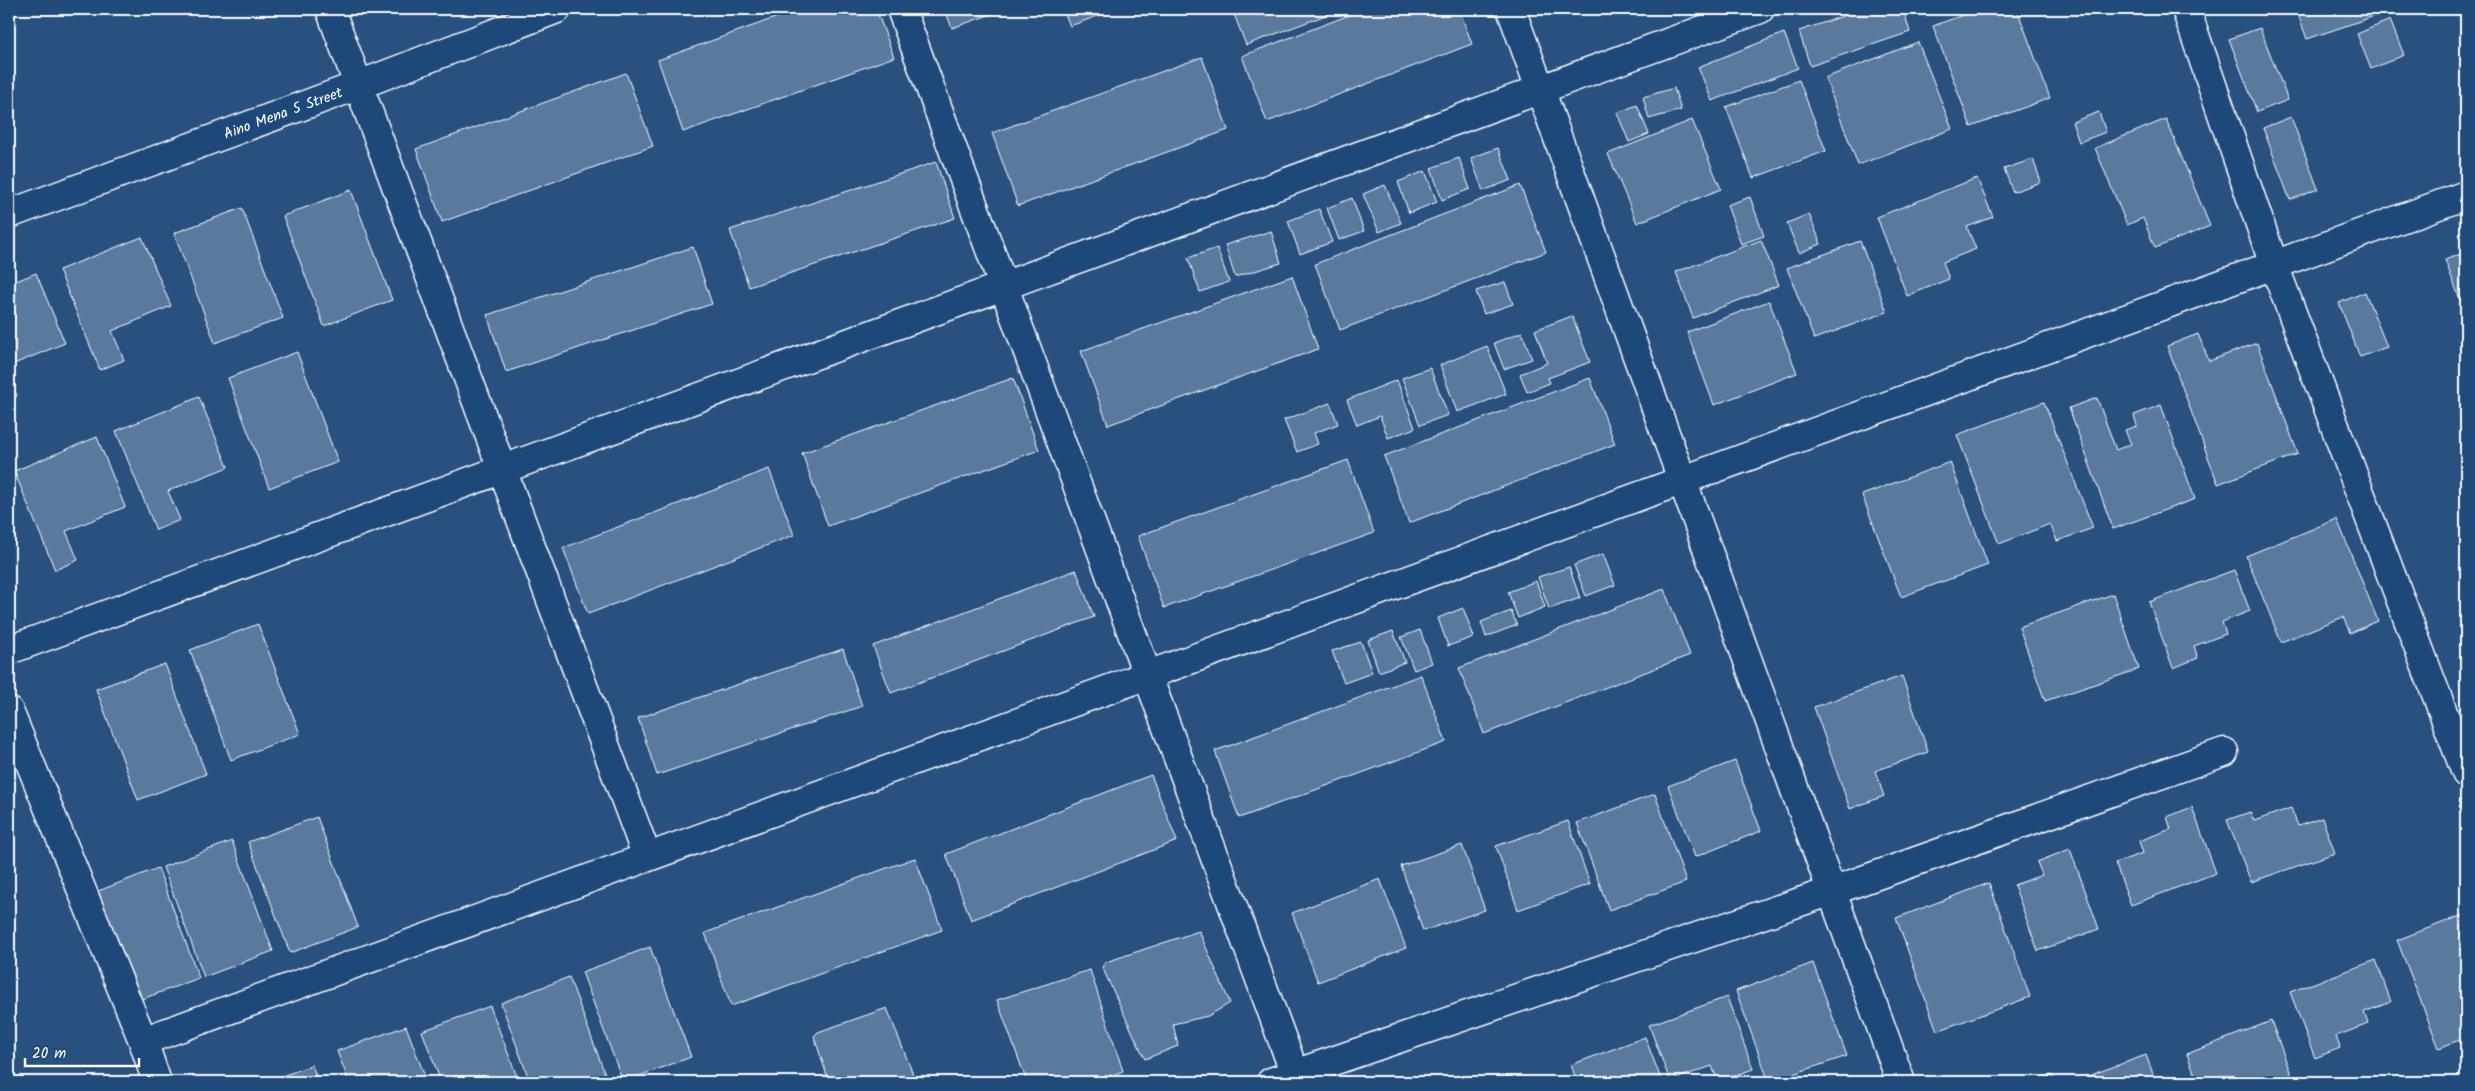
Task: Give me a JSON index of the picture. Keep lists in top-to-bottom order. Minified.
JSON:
{"streets":{"street":["Aino Mena 5 Street"]},"scale_bar":"20 m"}
